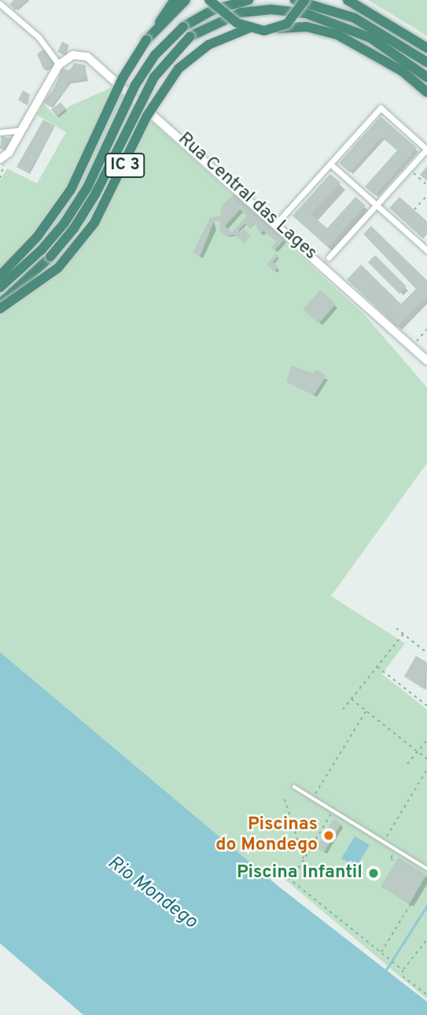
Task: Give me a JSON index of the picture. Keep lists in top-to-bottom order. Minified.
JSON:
{"streets":{"highway":["IC 3"],"main road":["Rua Central das Lages"]},"water":["Rio Mondego"],"places":["Piscinas do Mondego","Piscina Infantil"]}
